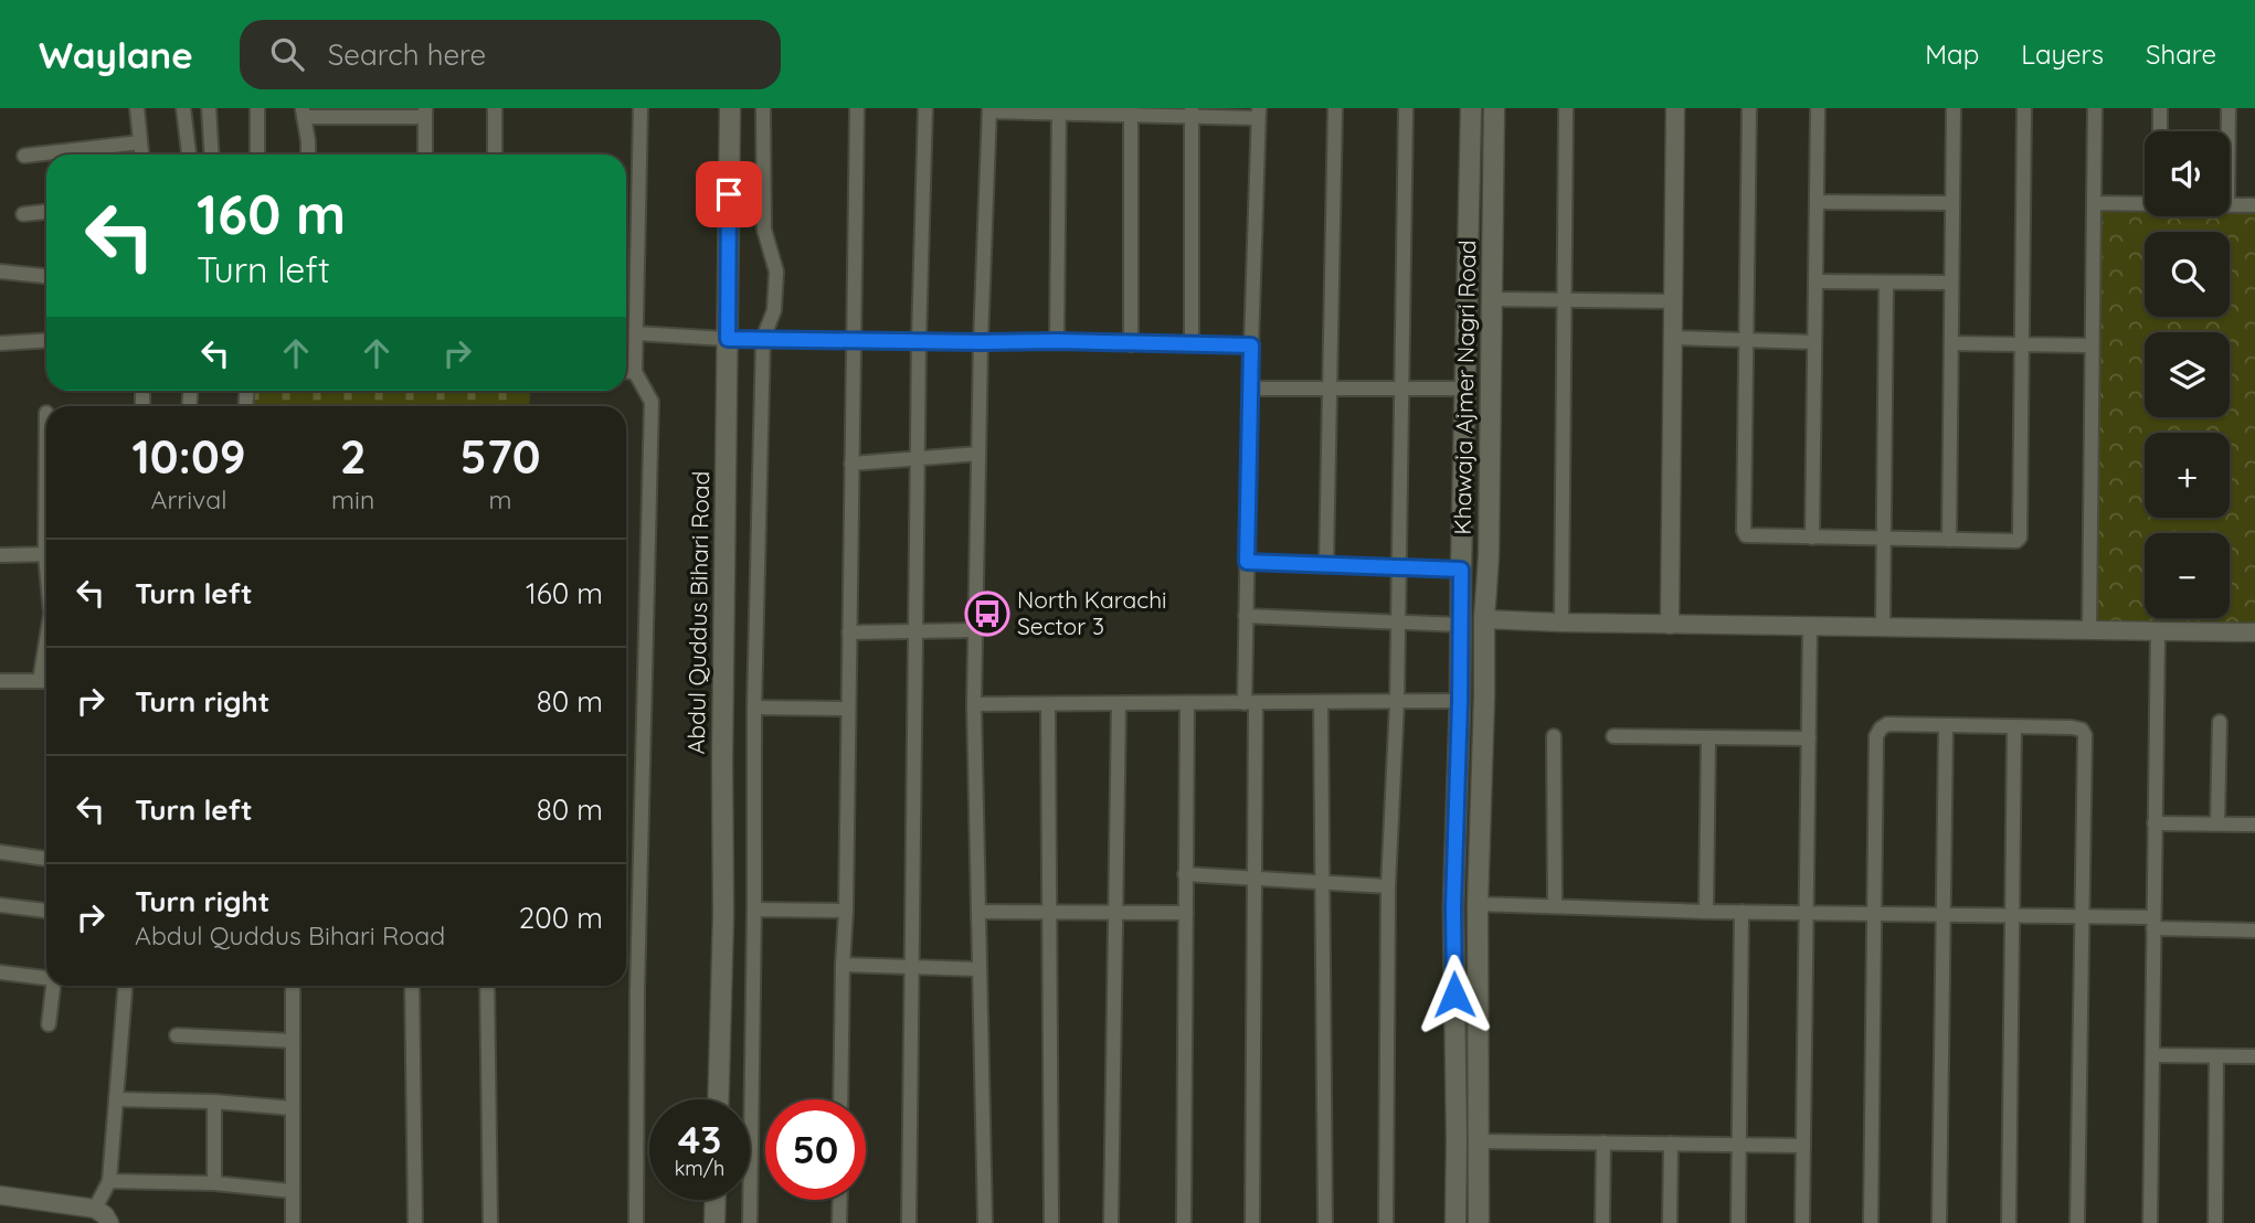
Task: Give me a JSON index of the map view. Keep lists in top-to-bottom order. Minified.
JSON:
{"streets":{"main road":["Khawaja Ajmer Nagri Road","Abdul Quddus Bihari Road"]},"places":{"bus stop":["North Karachi Sector 3"]},"page":{"header":"Waylane","search":"Search here","nav":["Map","Layers","Share"],"map_buttons":["+","−"],"turn":["160 m","Turn left"],"eta":["10:09","Arrival","2","min","570","m"],"list":[{"name":"Turn left","value":"160 m"},{"name":"Turn right","value":"80 m"},{"name":"Turn left","value":"80 m"},{"name":"Turn right","note":"Abdul Quddus Bihari Road","value":"200 m"}],"speed":"43 km/h","limit":"50"}}
